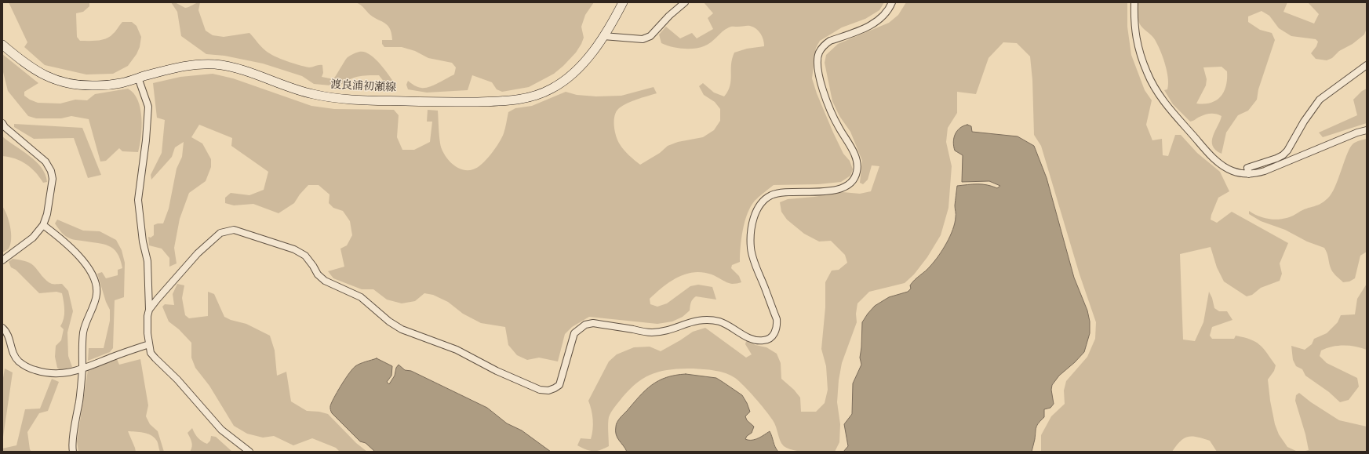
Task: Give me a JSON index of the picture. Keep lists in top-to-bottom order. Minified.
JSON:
{"streets":{"main road":["渡良浦初瀬線"]}}
